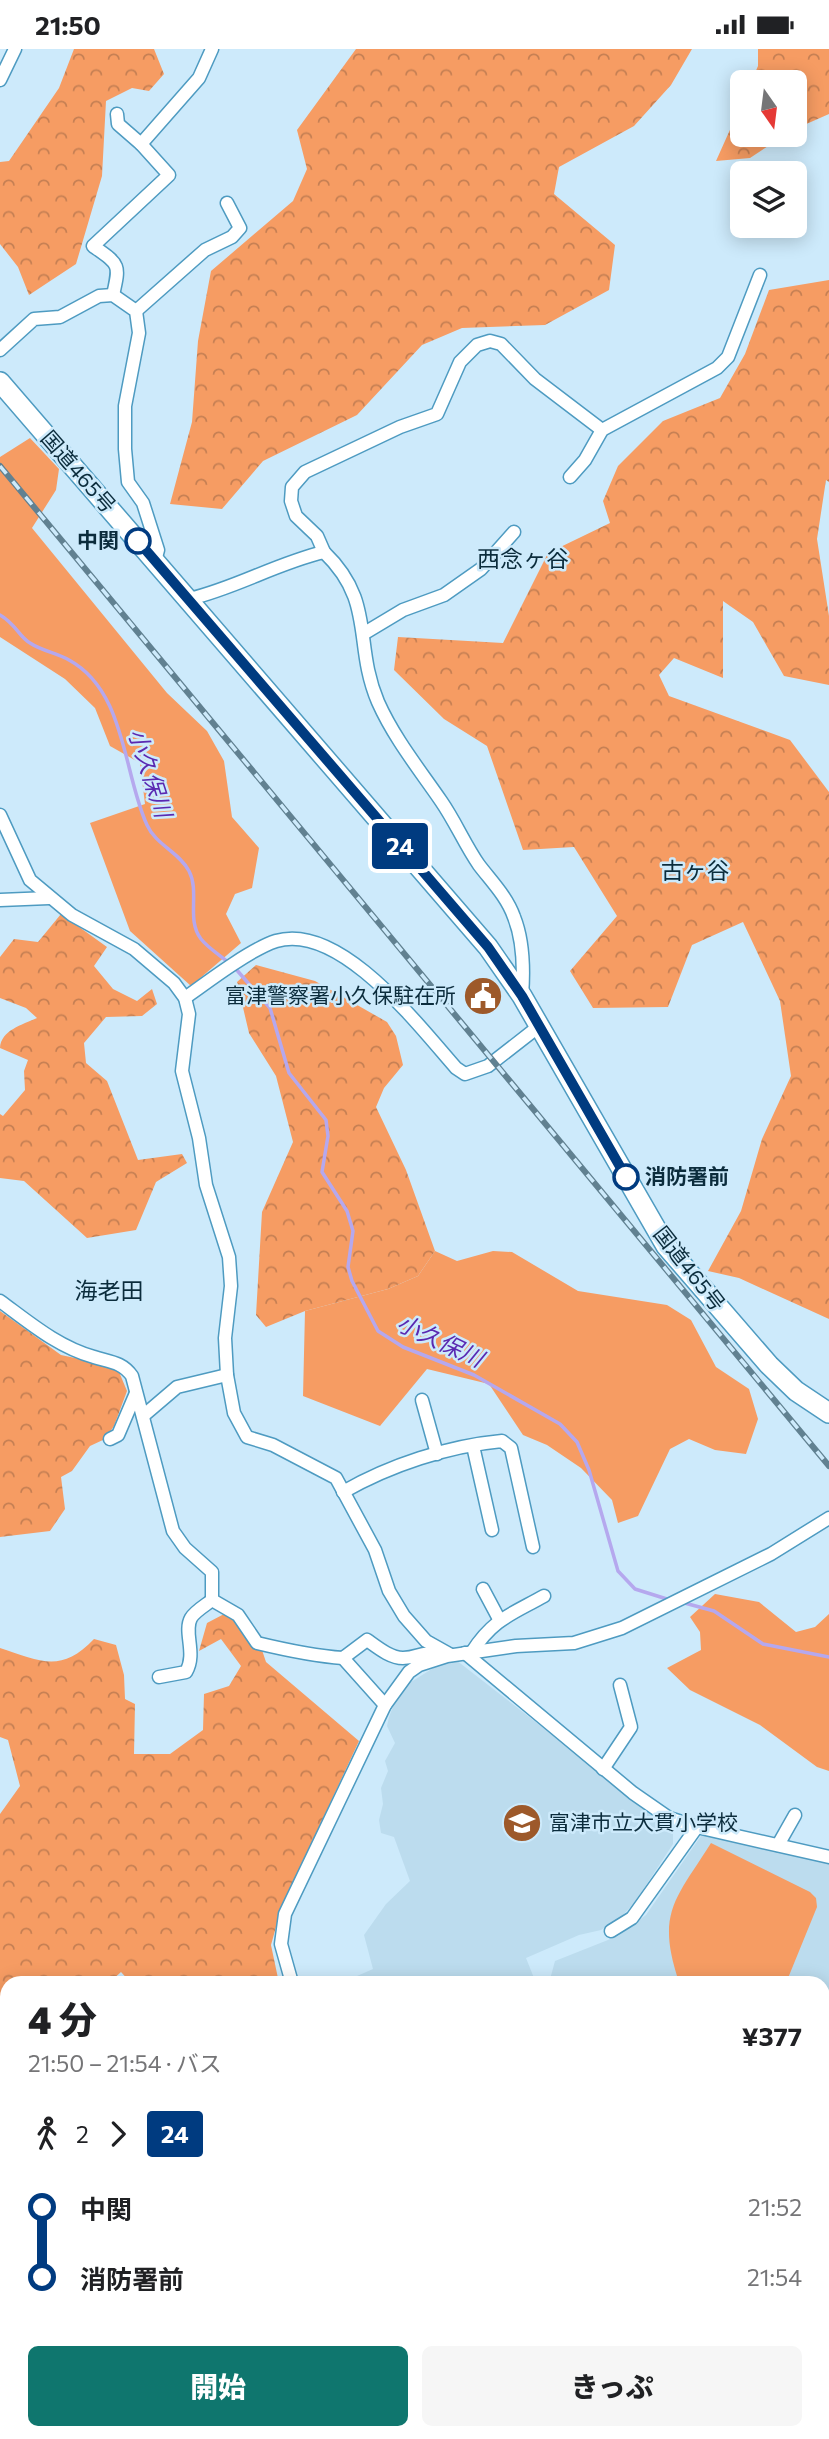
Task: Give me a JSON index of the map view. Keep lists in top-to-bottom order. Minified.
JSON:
{"streets":{"highway":["国道465号"]},"districts":["西念ヶ谷","古ヶ谷","海老田"],"water":["小久保川"],"places":{"other":["中関","消防署前"],"public building":["富津警察署小久保駐在所"],"school or university":["富津市立大貫小学校"]},"lines":["bus line 24"],"north":"bottom","page":{"status":"21:50","on_map":"24","heading":["4 分","21:50 – 21:54 · バス","¥377"],"legs":["2","24"],"list":[{"name":"中関","value":"21:52"},{"name":"消防署前","value":"21:54"}],"buttons":["開始","きっぷ"]}}
